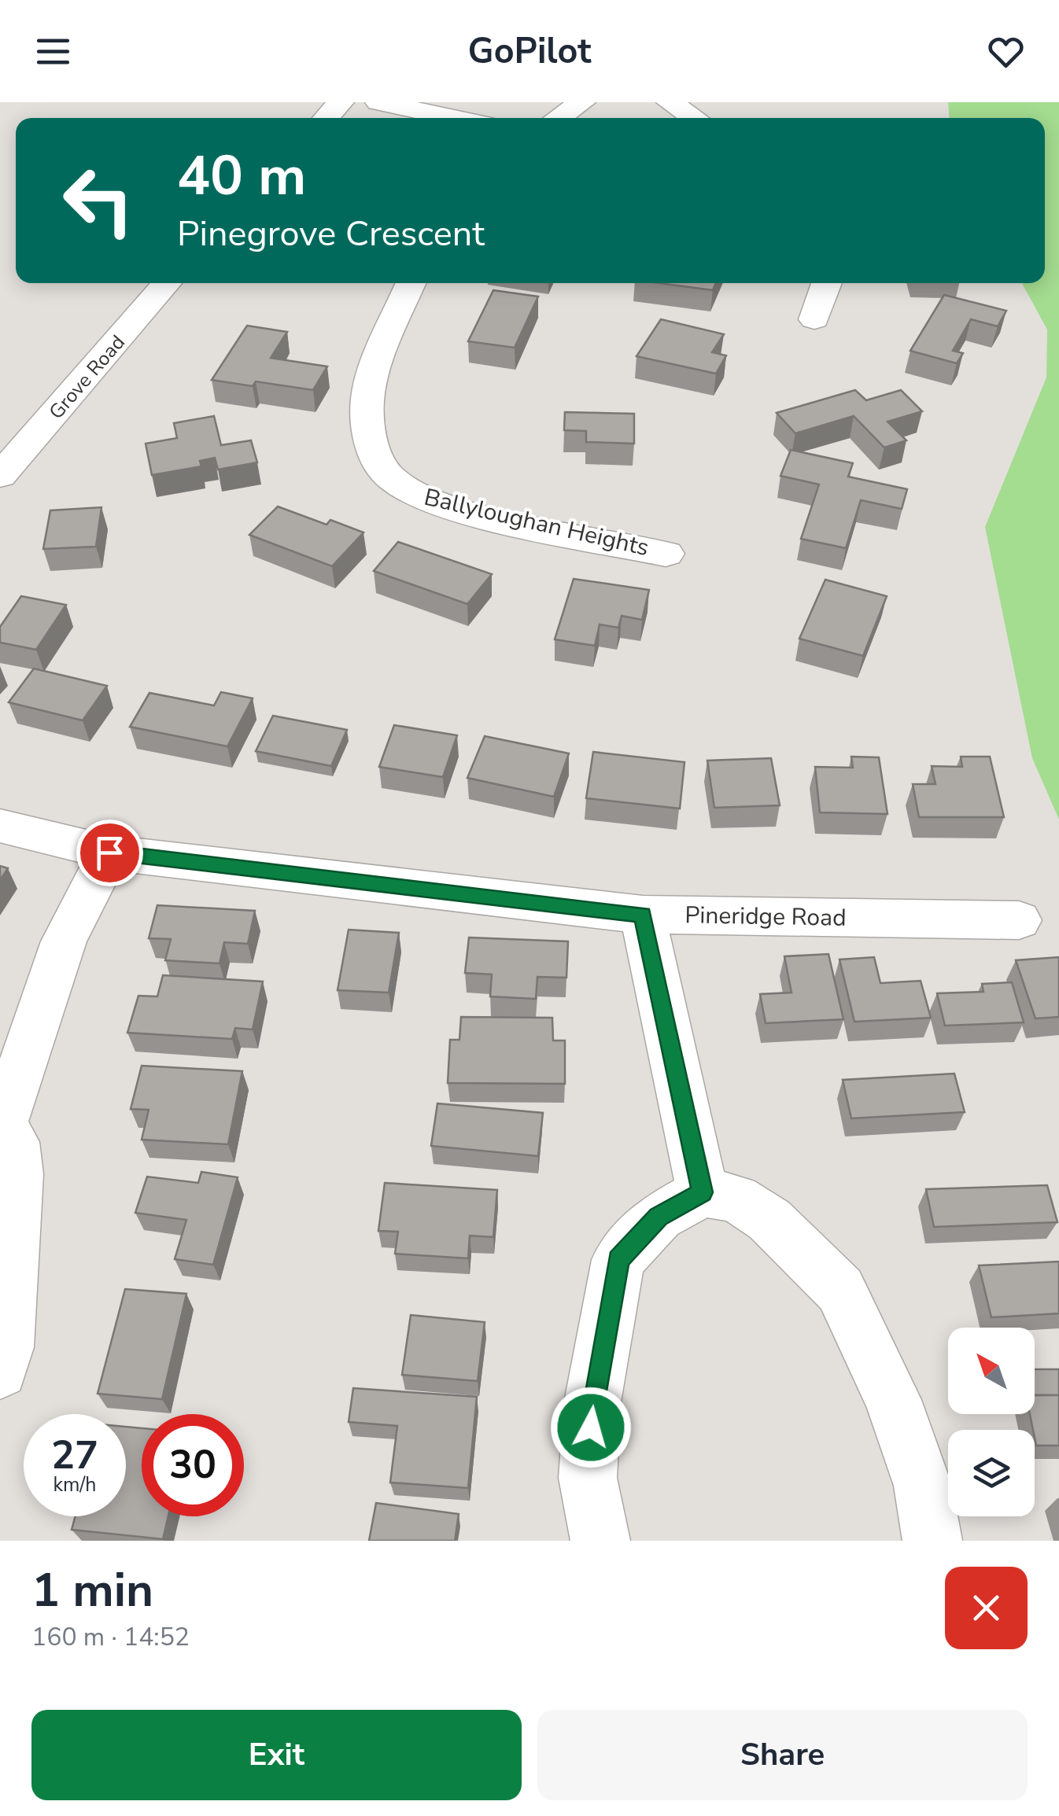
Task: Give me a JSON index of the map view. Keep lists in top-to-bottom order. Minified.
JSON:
{"streets":{"street":["Grove Road","Ballyloughan Heights","Pineridge Road"]},"north":"top left","page":{"header":"GoPilot","turn":["40 m","Pinegrove Crescent"],"speed":"27 km/h","limit":"30","heading":["1 min","160 m · 14:52"],"buttons":["Exit","Share"]}}
